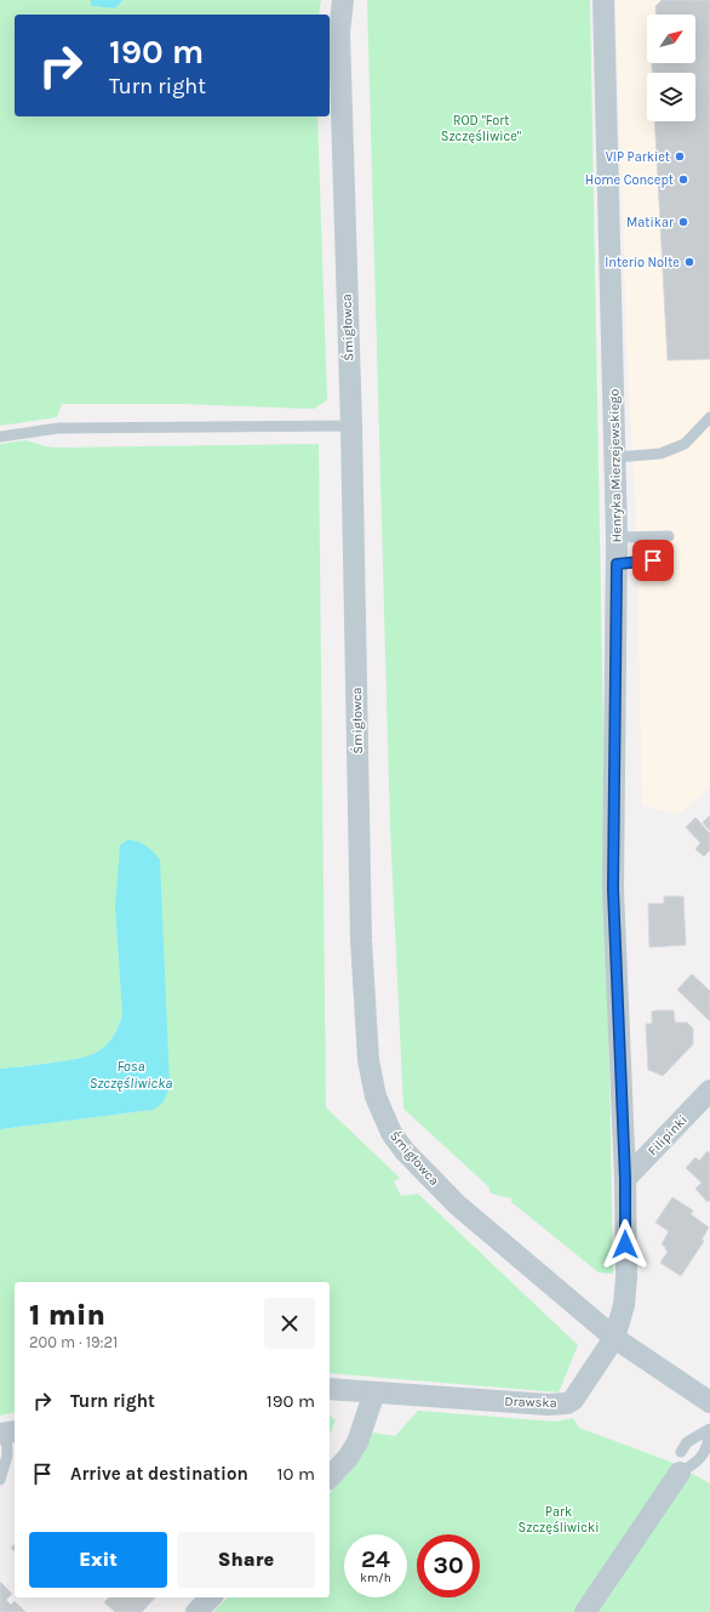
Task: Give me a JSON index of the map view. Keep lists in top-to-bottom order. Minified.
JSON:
{"streets":{"street":["Śmigłowca","Henryka Mierzejewskiego","Filipinki","Drawska"]},"crossings":[["Śmigłowca","Henryka Mierzejewskiego"],["Śmigłowca","Drawska"],["Henryka Mierzejewskiego","Filipinki"],["Henryka Mierzejewskiego","Drawska"]],"water":["Fosa Szczęśliwicka"],"parks":["ROD \"Fort Szczęśliwice\"","Park Szczęśliwicki"],"places":["VIP Parkiet","Home Concept","Matikar","Interio Nolte"],"north":"top right","page":{"turn":["190 m","Turn right"],"heading":["1 min","200 m · 19:21"],"list":[{"name":"Turn right","value":"190 m"},{"name":"Arrive at destination","value":"10 m"}],"buttons":["Exit","Share"],"speed":"24 km/h","limit":"30"}}
